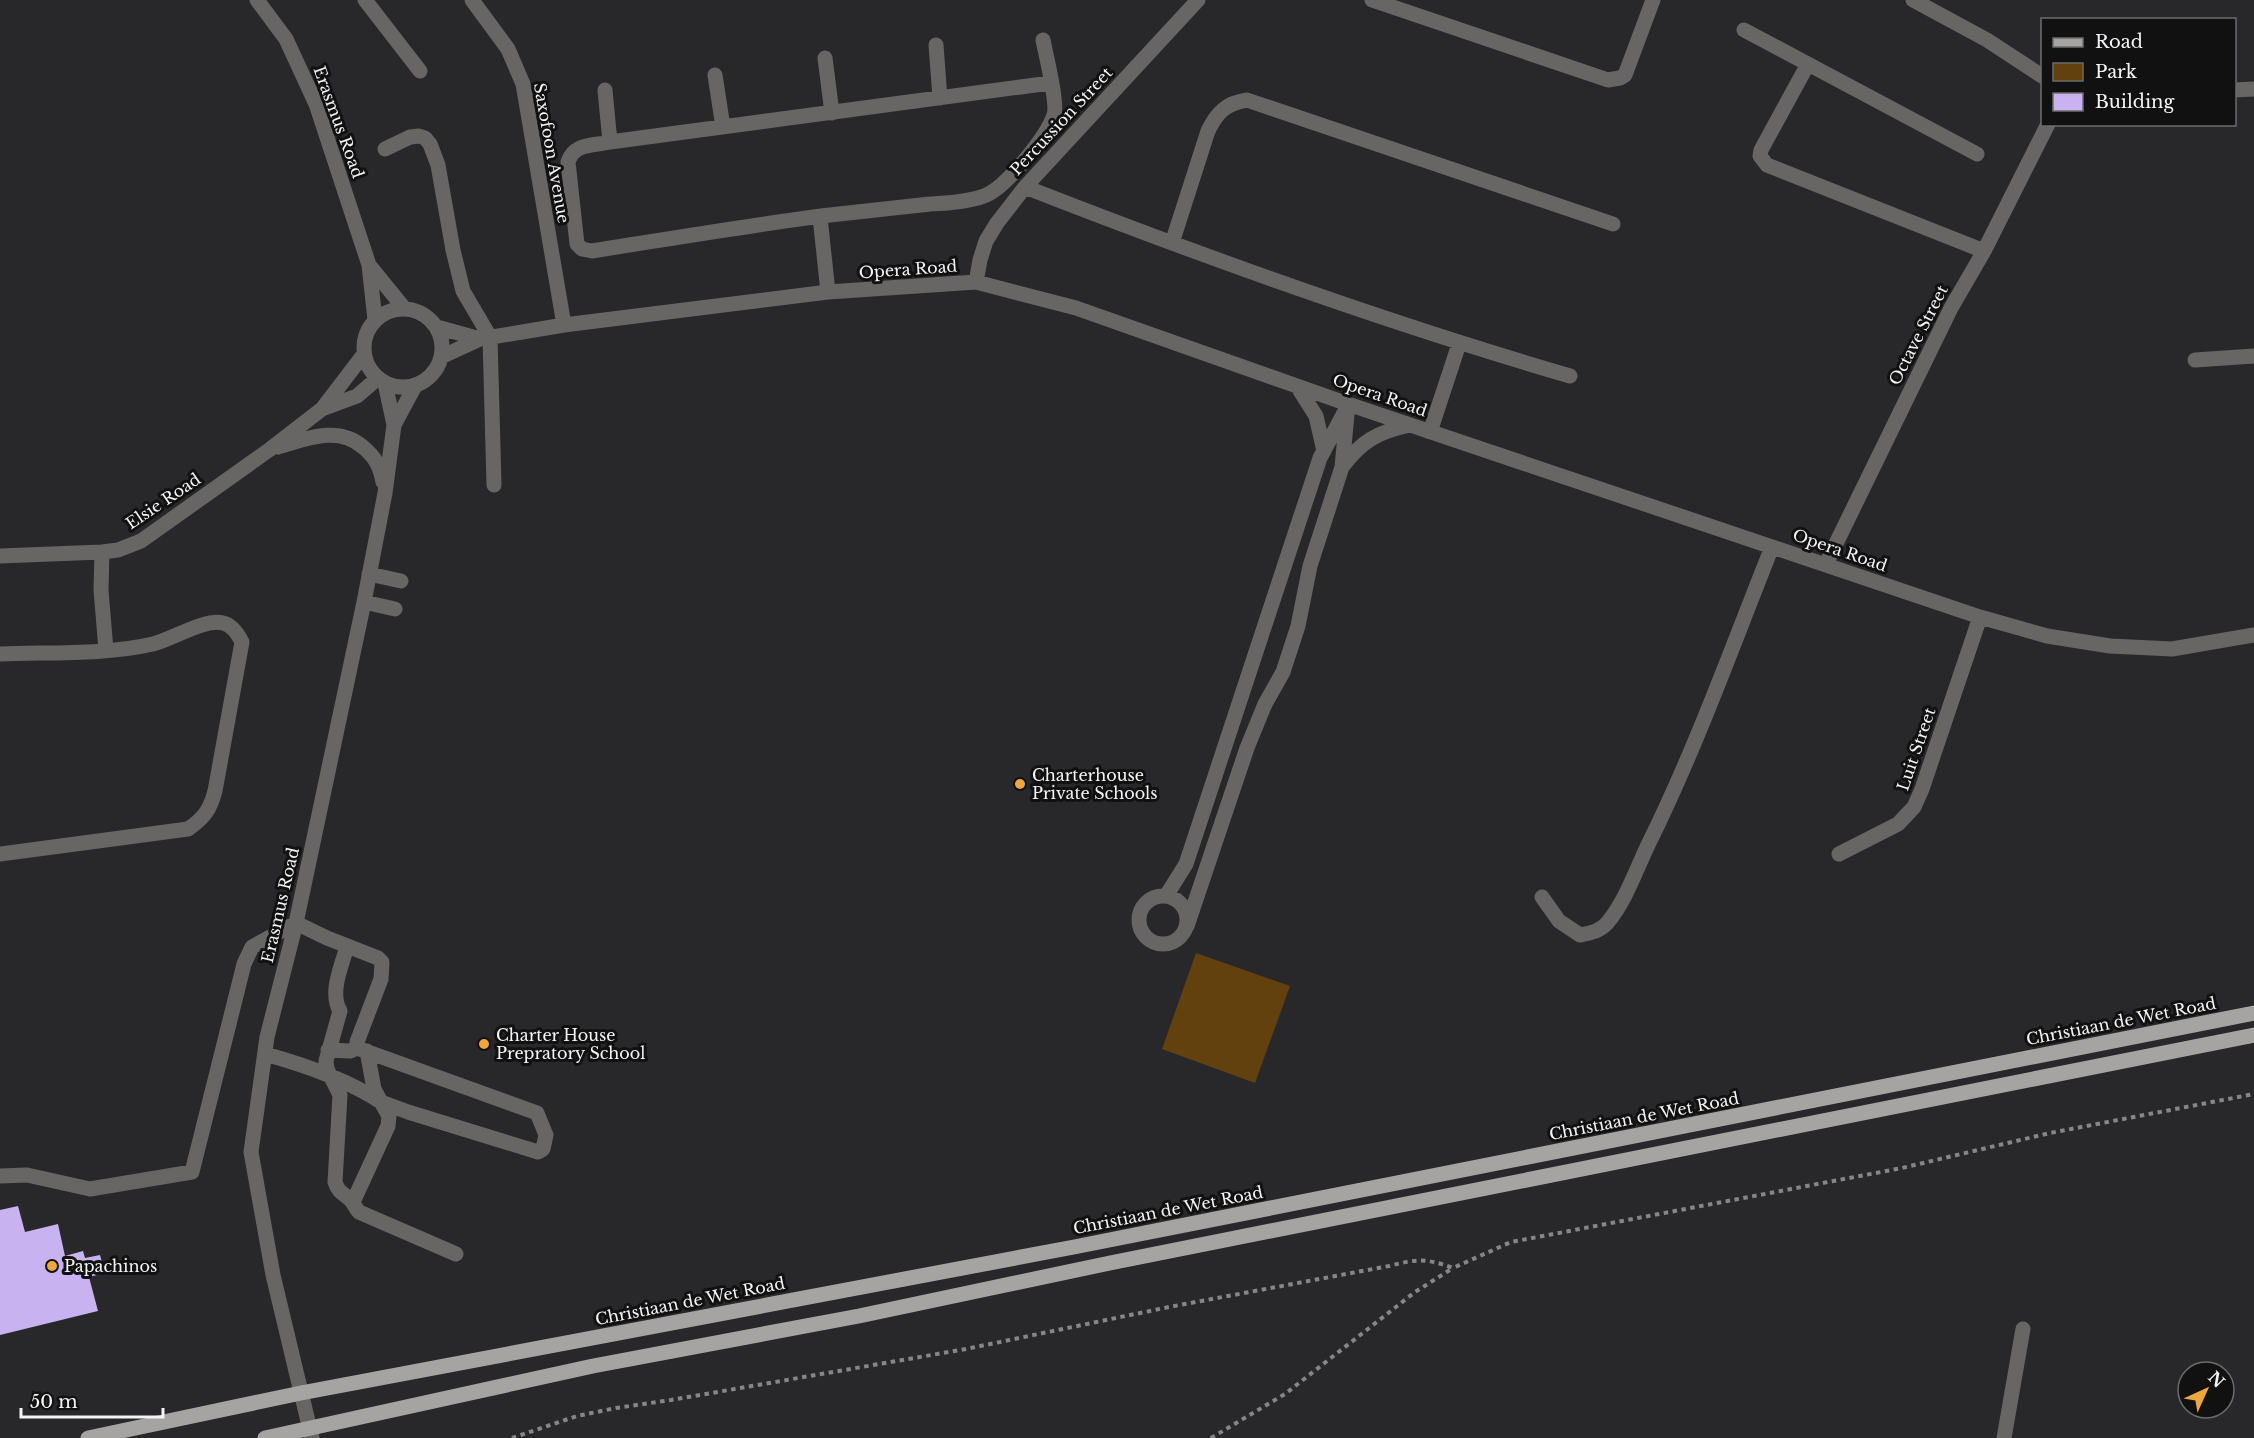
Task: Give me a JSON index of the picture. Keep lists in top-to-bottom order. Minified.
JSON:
{"streets":{"main road":["Christiaan de Wet Road"],"street":["Percussion Street","Erasmus Road","Saxofoon Avenue","Opera Road","Octave Street","Elsie Road","Luit Street"]},"crossings":[["Percussion Street","Opera Road"],["Erasmus Road","Opera Road"],["Erasmus Road","Elsie Road"],["Erasmus Road","Christiaan de Wet Road"],["Saxofoon Avenue","Opera Road"],["Opera Road","Octave Street"],["Opera Road","Elsie Road"],["Opera Road","Luit Street"]],"places":["Charterhouse Private Schools","Charter House Prepratory School","Papachinos"],"legend":["Road","Park","Building"],"scale_bar":"50 m","north":"top right"}
